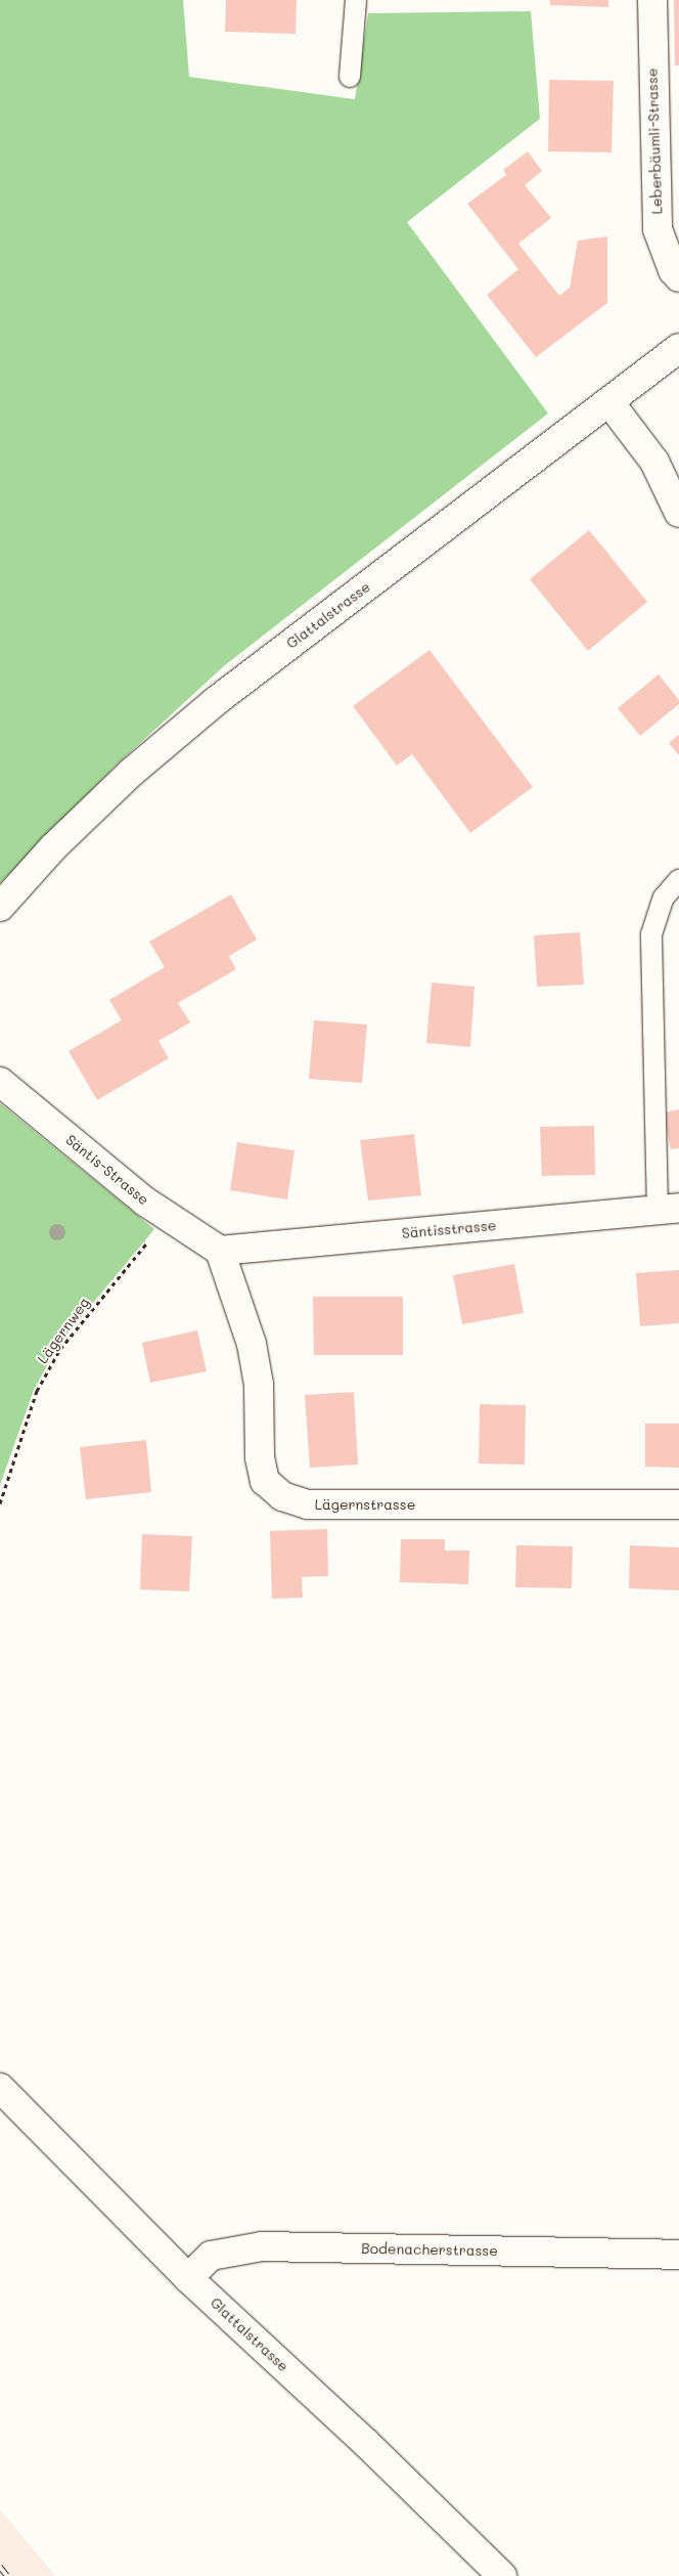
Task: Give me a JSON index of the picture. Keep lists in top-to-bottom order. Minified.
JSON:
{"streets":{"street":["Leberbäumli-Strasse","Glattalstrasse","Säntis-Strasse","Säntisstrasse","Lägernstrasse","Bodenacherstrasse"],"path":["Lägernweg"]},"crossings":[["Glattalstrasse","Bodenacherstrasse"],["Säntis-Strasse","Säntisstrasse"],["Säntis-Strasse","Lägernweg"],["Säntis-Strasse","Lägernstrasse"],["Säntisstrasse","Lägernstrasse"]]}
